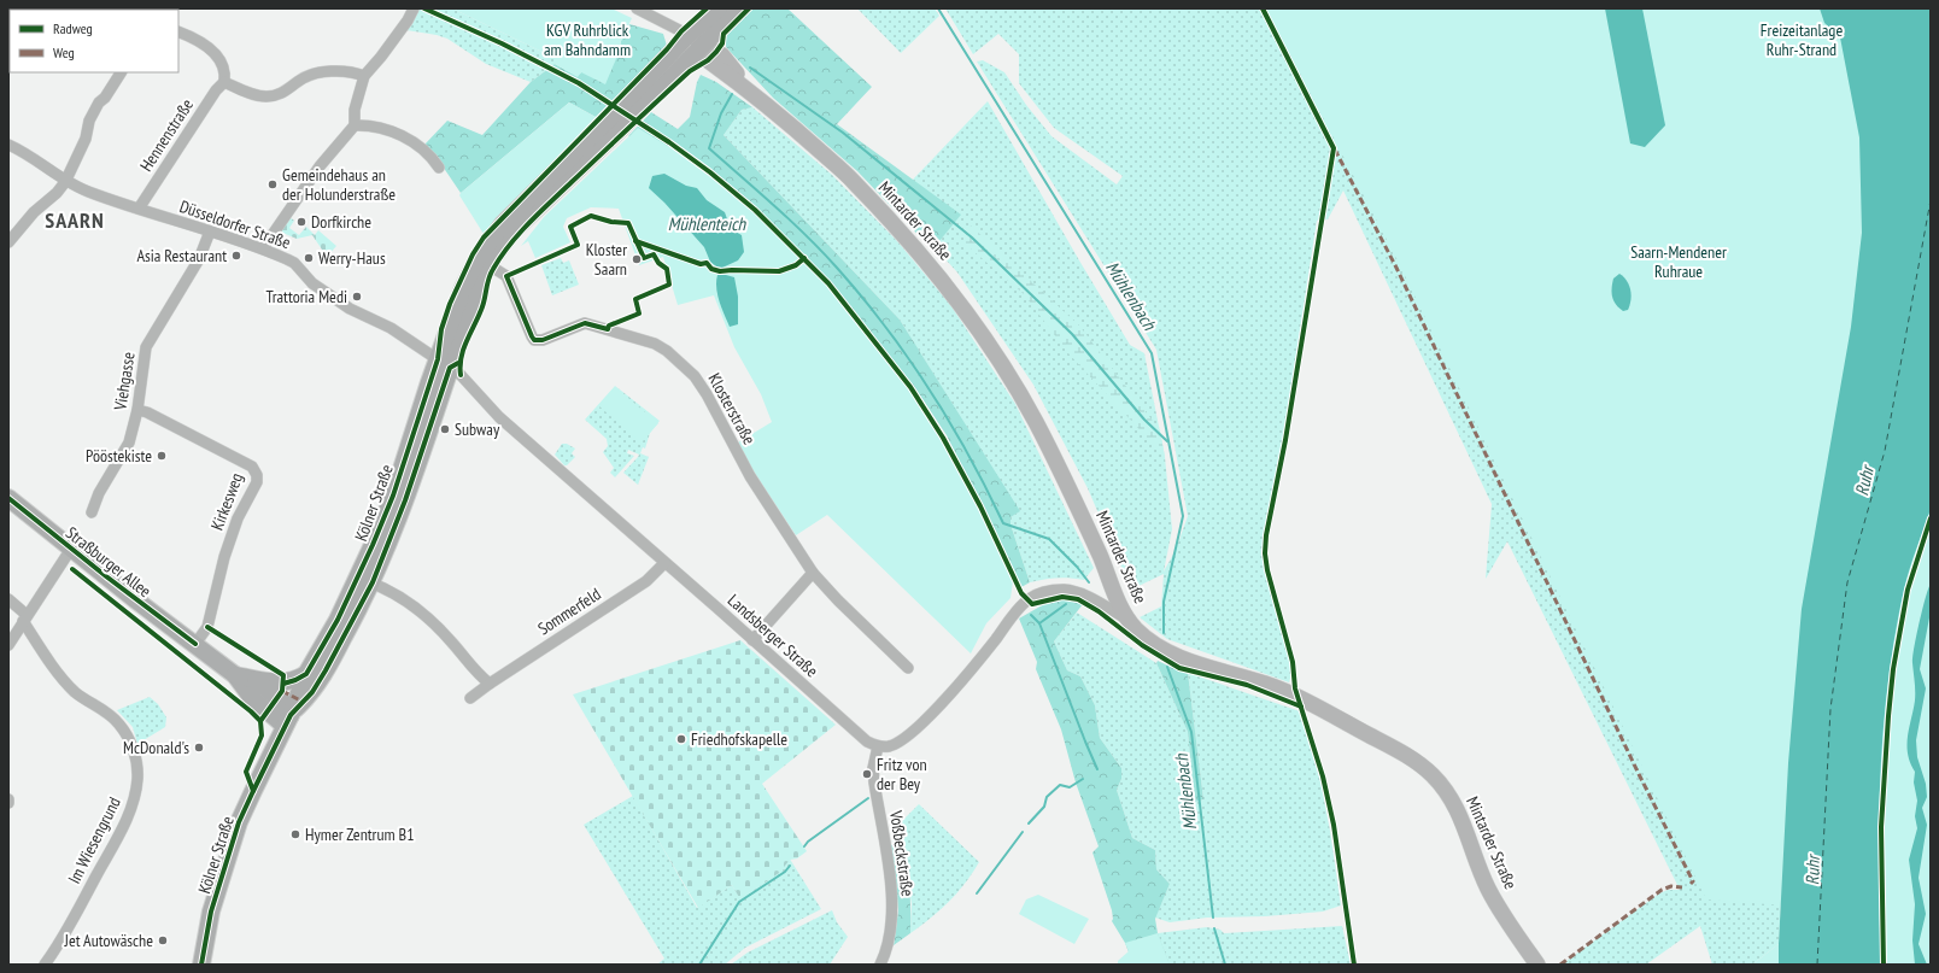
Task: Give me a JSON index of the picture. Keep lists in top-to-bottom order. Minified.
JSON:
{"streets":{"main road":["Mintarder Straße","Kölner Straße","Straßburger Allee"],"street":["Hennenstraße","Düsseldorfer Straße","Viehgasse","Klosterstraße","Kirkesweg","Sommerfeld","Landsberger Straße","Im Wiesengrund","Voßbeckstraße"]},"crossings":[["Hennenstraße","Düsseldorfer Straße"],["Mintarder Straße","Kölner Straße"],["Düsseldorfer Straße","Viehgasse"],["Düsseldorfer Straße","Kölner Straße"],["Düsseldorfer Straße","Landsberger Straße"],["Viehgasse","Kirkesweg"],["Klosterstraße","Kölner Straße"],["Kirkesweg","Straßburger Allee"],["Kölner Straße","Straßburger Allee"],["Kölner Straße","Landsberger Straße"],["Sommerfeld","Landsberger Straße"],["Landsberger Straße","Voßbeckstraße"]],"districts":["SAARN"],"water":["Mühlenteich","Mühlenbach","Ruhr"],"parks":["KGV Ruhrblick am Bahndamm","Freizeitanlage Ruhr-Strand","Saarn-Mendener Ruhraue"],"places":["Gemeindehaus an der Holunderstraße","Dorfkirche","Asia Restaurant","Werry-Haus","Kloster Saarn","Trattoria Medi","Subway","Pööstekiste","Friedhofskapelle","McDonald's","Fritz von der Bey","Hymer Zentrum B1","Jet Autowäsche"],"legend":["Radweg","Weg"]}
